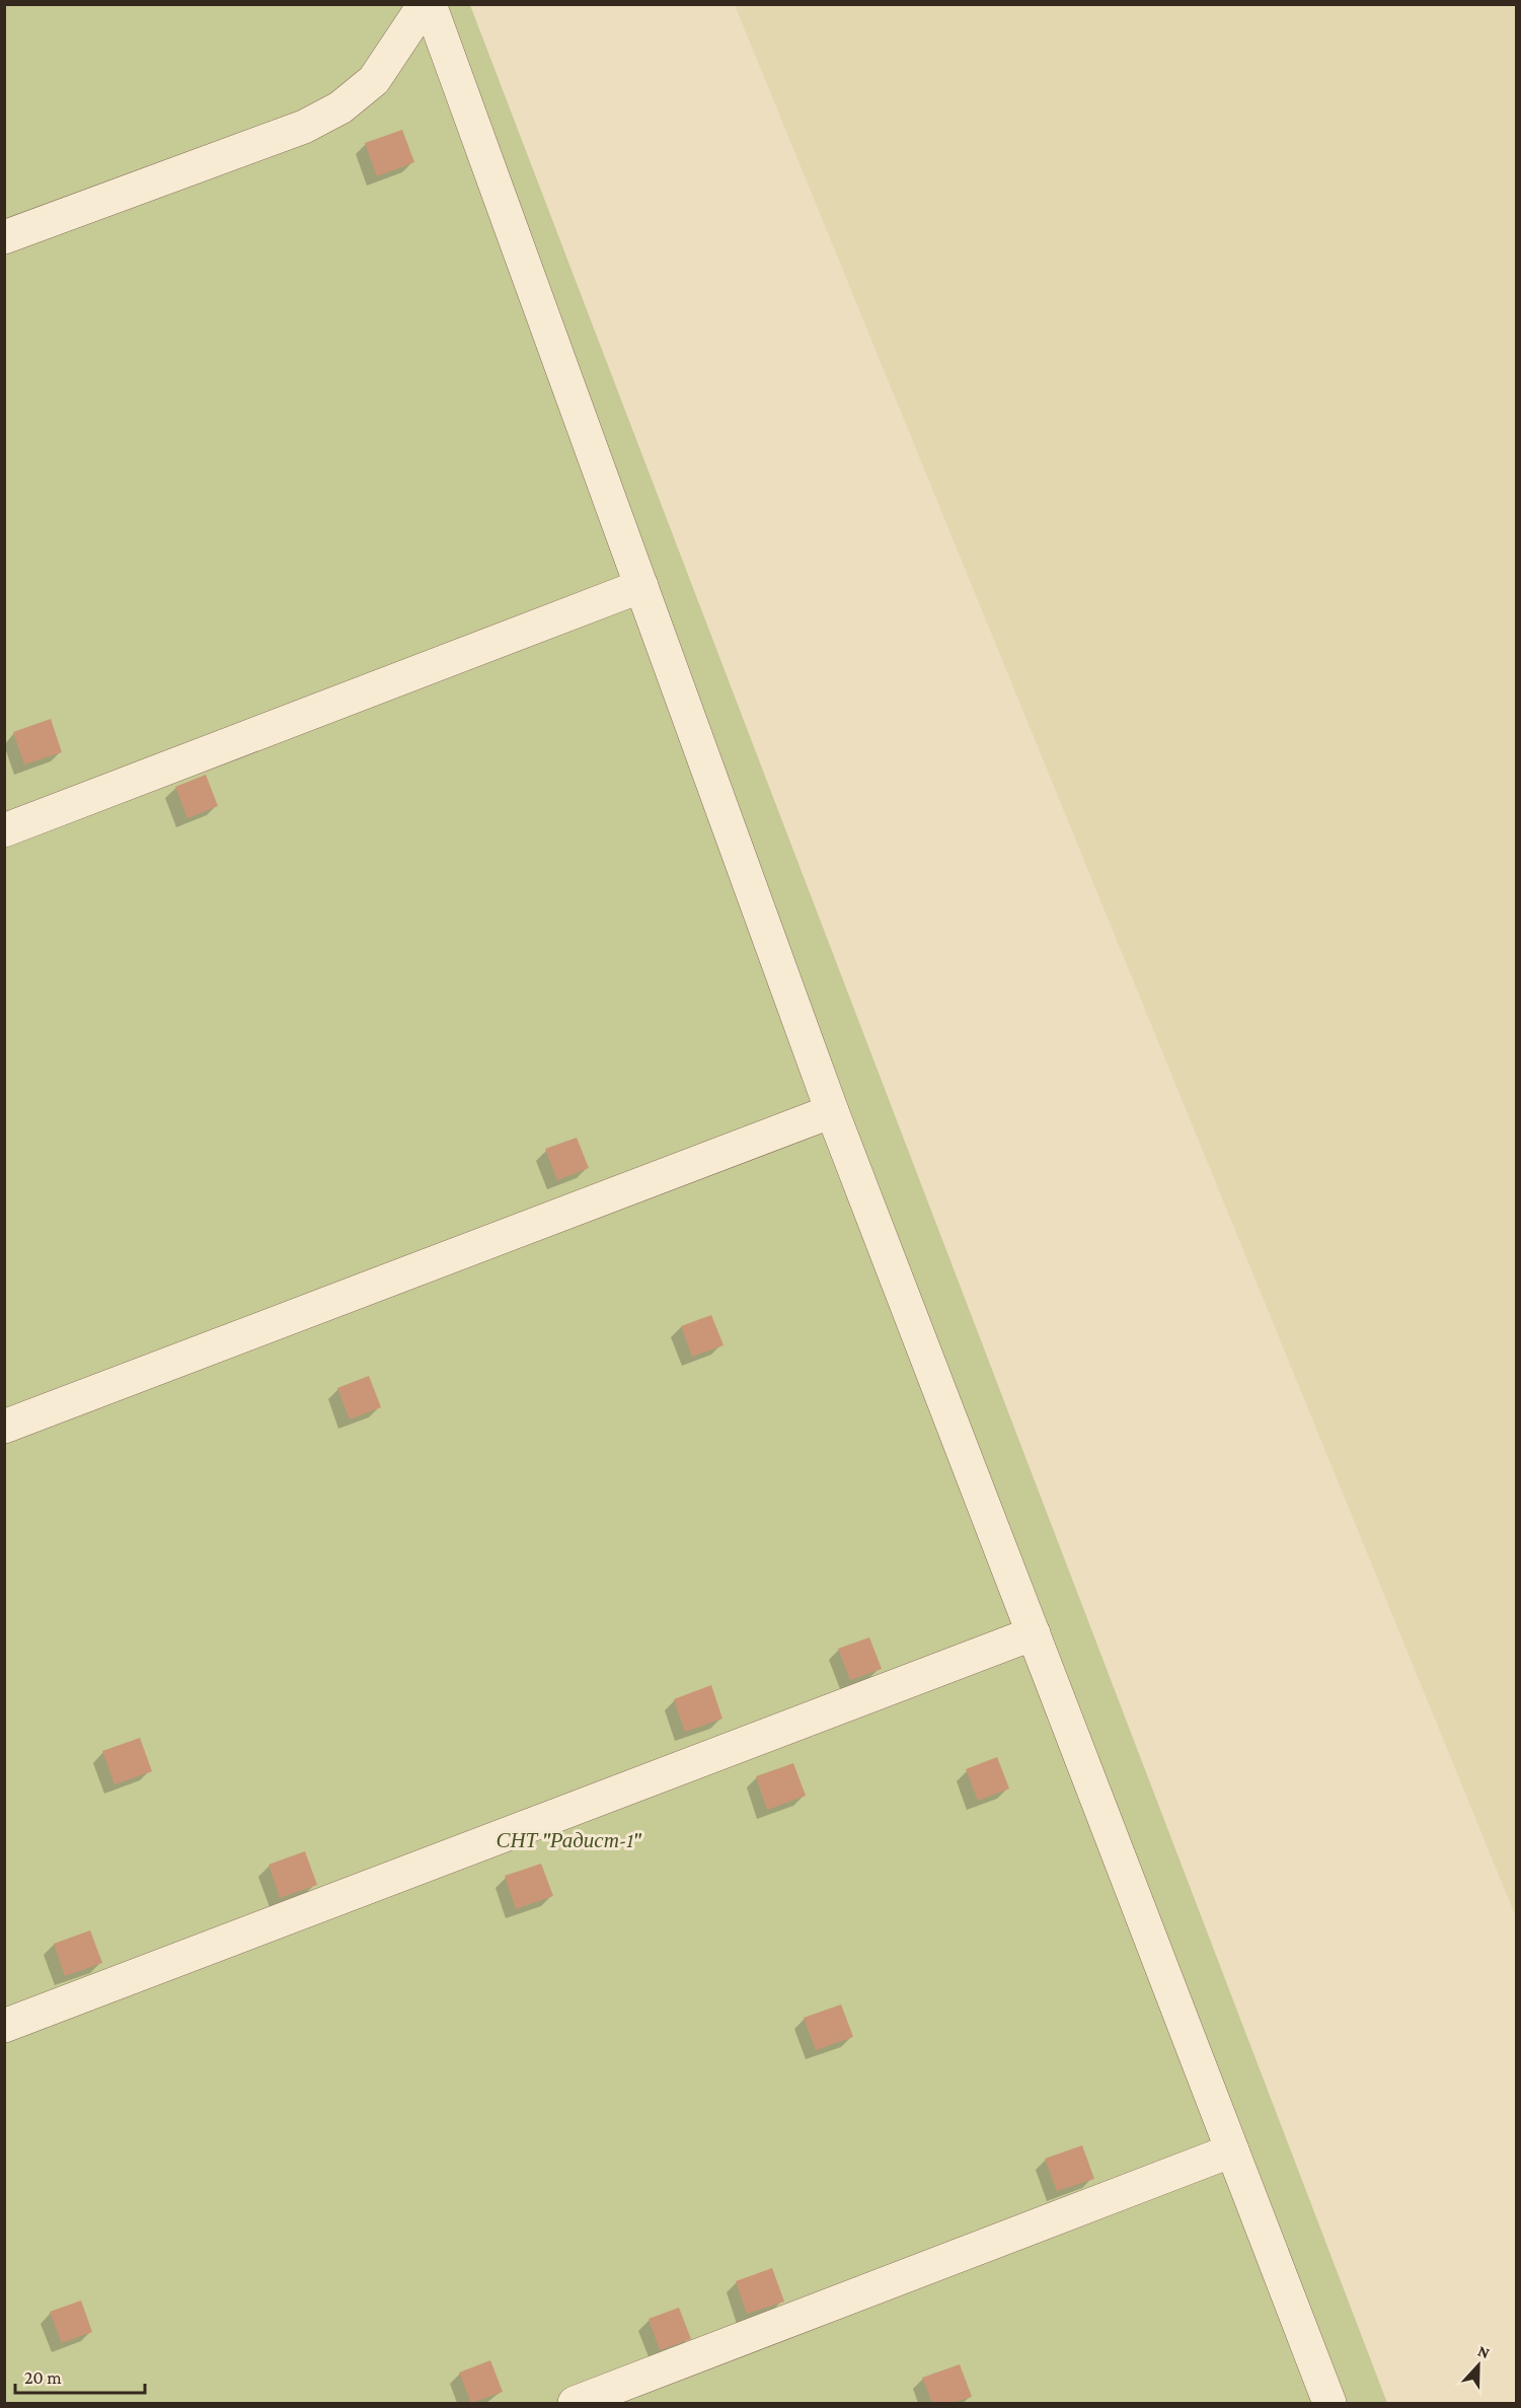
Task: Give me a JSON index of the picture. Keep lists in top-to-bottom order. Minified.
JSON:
{"parks":["СНТ \"Радист-1\""],"scale_bar":"20 m","north":"top"}
